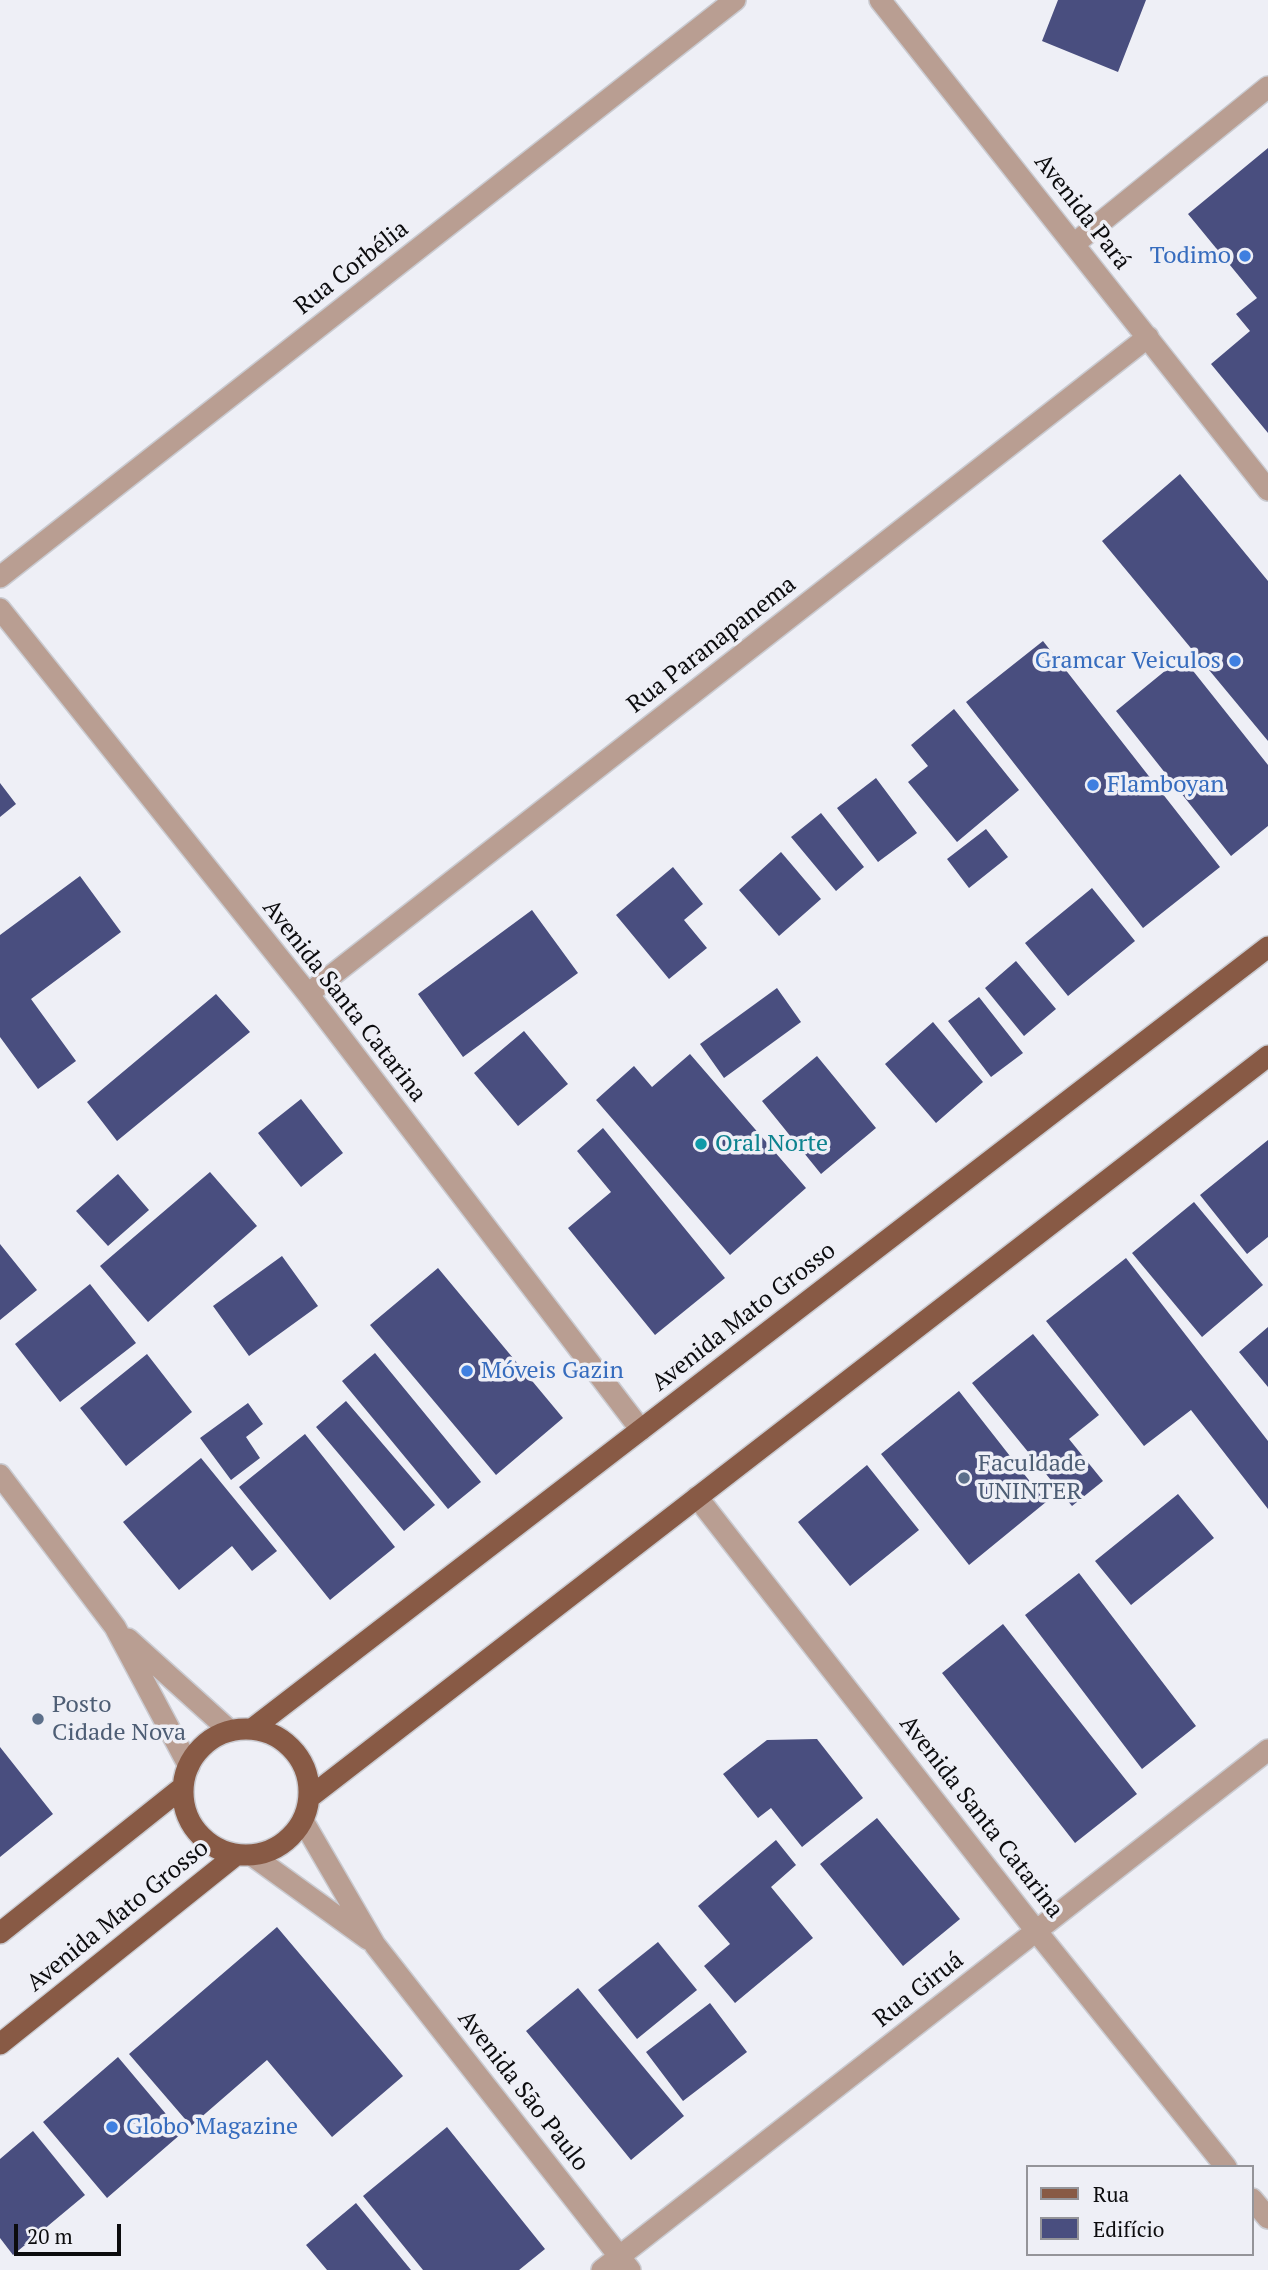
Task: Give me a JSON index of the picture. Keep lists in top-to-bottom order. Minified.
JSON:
{"streets":{"main road":["Avenida Mato Grosso"],"street":["Avenida Pará","Rua Corbélia","Rua Paranapanema","Avenida Santa Catarina","Rua Giruá","Avenida São Paulo"]},"crossings":[["Avenida Pará","Rua Paranapanema"],["Rua Paranapanema","Avenida Santa Catarina"],["Avenida Santa Catarina","Avenida Mato Grosso"],["Avenida Santa Catarina","Rua Giruá"],["Avenida Mato Grosso","Avenida São Paulo"],["Rua Giruá","Avenida São Paulo"]],"places":["Todimo","Gramcar Veiculos","Flamboyan","Oral Norte","Móveis Gazin","Faculdade UNINTER","Posto Cidade Nova","Globo Magazine"],"legend":["Rua","Edifício"],"scale_bar":"20 m"}
